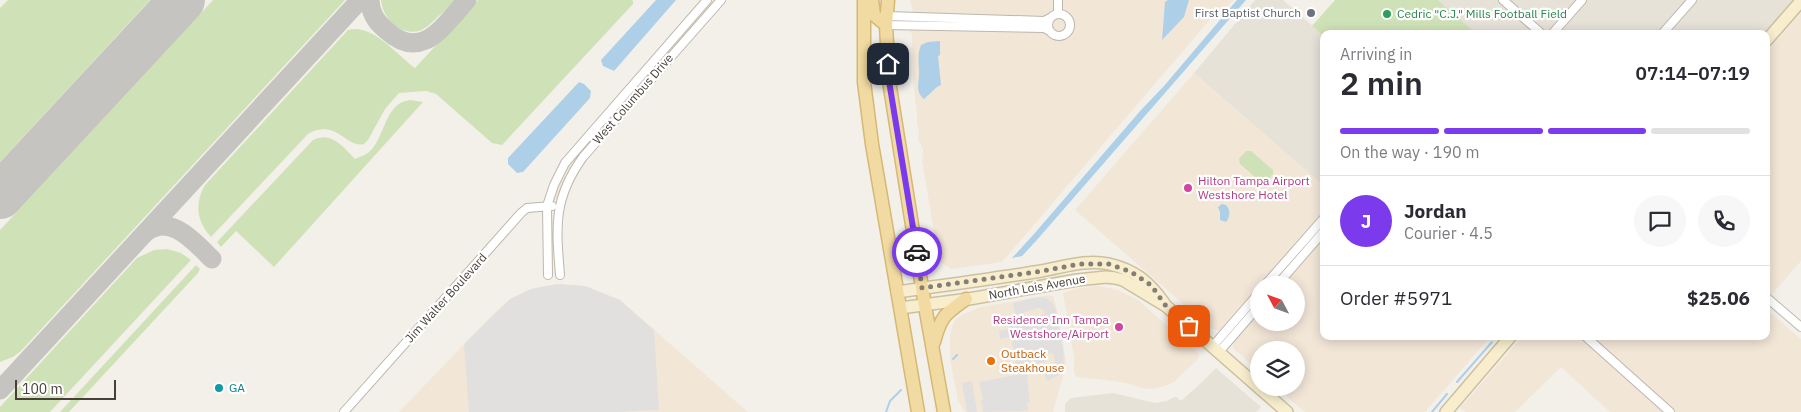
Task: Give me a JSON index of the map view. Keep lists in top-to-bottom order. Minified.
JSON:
{"streets":{"street":["West Columbus Drive","North Lois Avenue","Jim Walter Boulevard"]},"crossings":[["West Columbus Drive","Jim Walter Boulevard"]],"places":["First Baptist Church","Cedric \"C.J.\" Mills Football Field","Hilton Tampa Airport Westshore Hotel","Residence Inn Tampa Westshore/Airport","Outback Steakhouse","GA"],"scale_bar":"100 m","north":"top left","page":{"heading":["2 min","Arriving in","07:14–07:19"],"panel":["Jordan","Courier · 4.5","Order #5971","$25.06"],"bar":"On the way · 190 m","round":"J","scale":"100 m"}}
